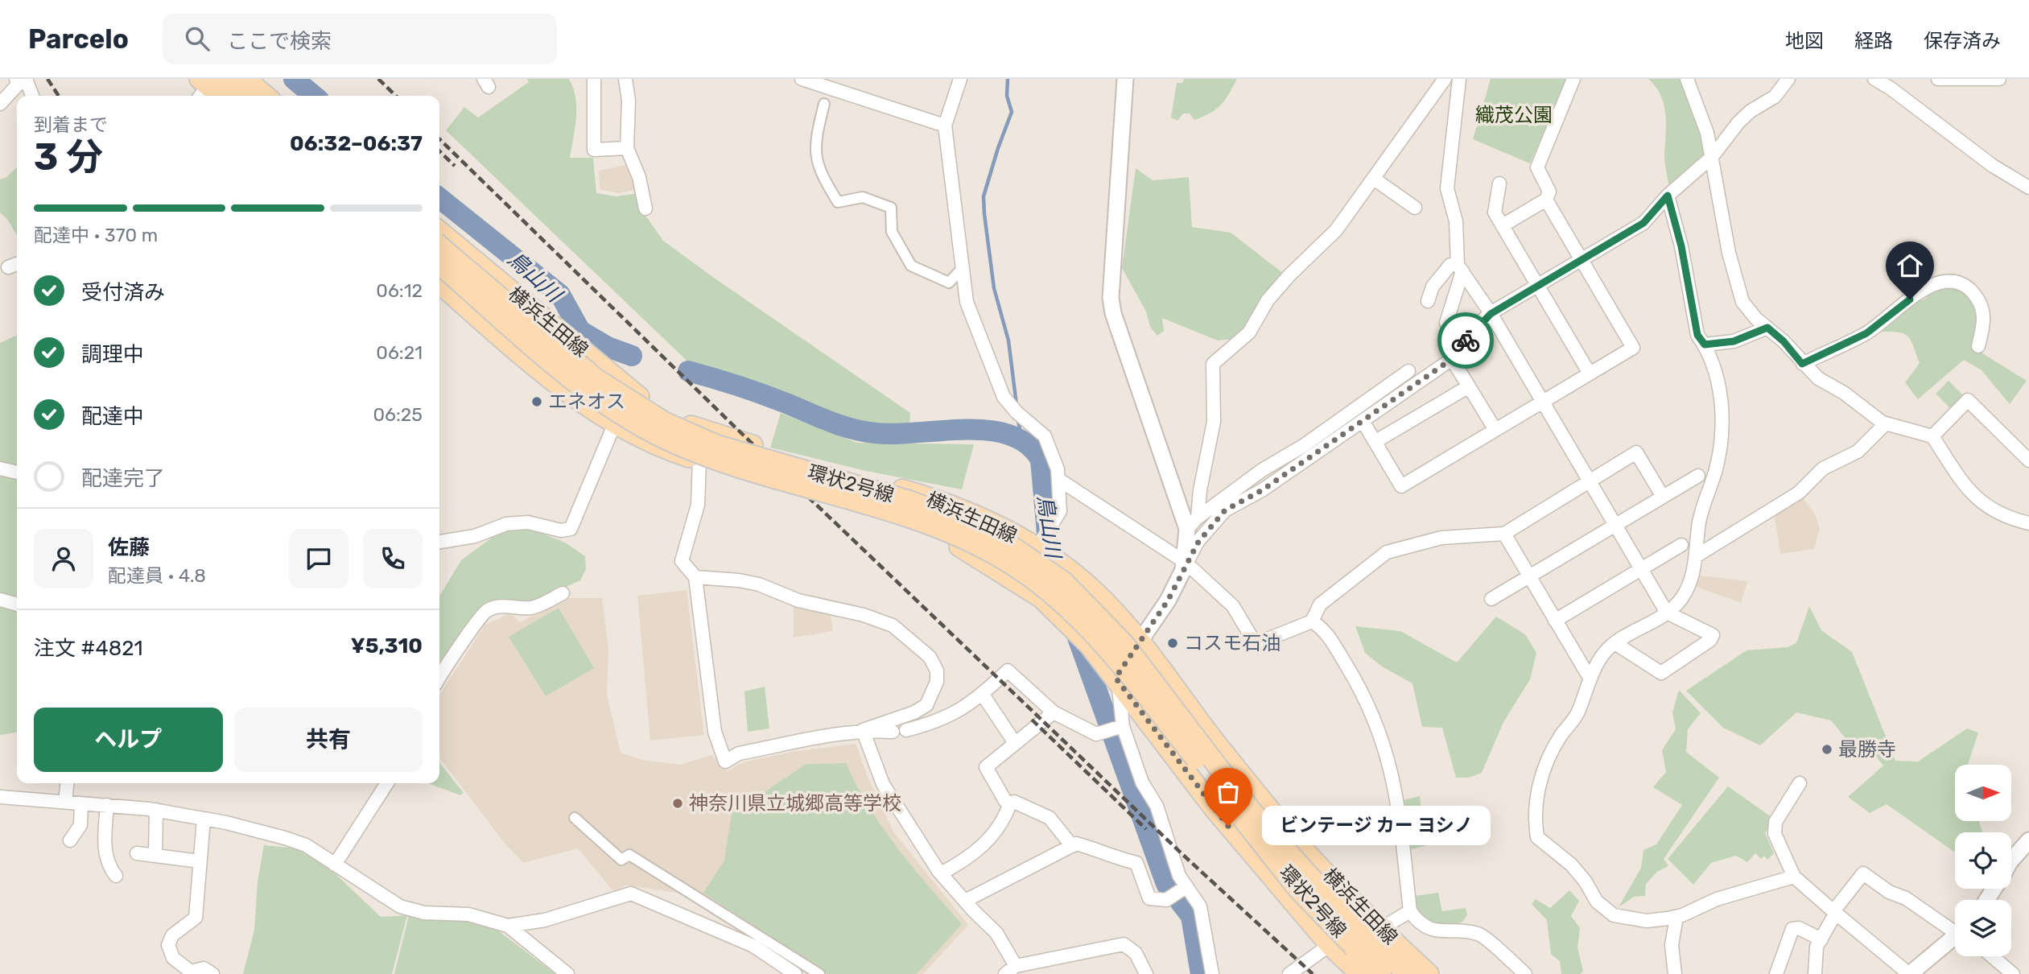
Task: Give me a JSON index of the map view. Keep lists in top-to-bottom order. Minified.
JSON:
{"streets":{"main road":["横浜生田線","環状2号線"]},"water":["鳥山川"],"parks":["織茂公園"],"places":["エネオス","コスモ石油","最勝寺","神奈川県立城郷高等学校","ビンテージ カー ヨシノ"],"north":"right","page":{"header":"Parcelo","search":"ここで検索","nav":["地図","経路","保存済み"],"heading":["3 分","到着まで","06:32–06:37"],"panel":["佐藤","配達員 · 4.8","注文 #4821","¥5,310"],"bar":"配達中 · 370 m","list":[["受付済み","06:12"],["調理中","06:21"],["配達中","06:25"],"配達完了"],"buttons":["ヘルプ","共有"],"bubble":"ビンテージ カー ヨシノ"}}
